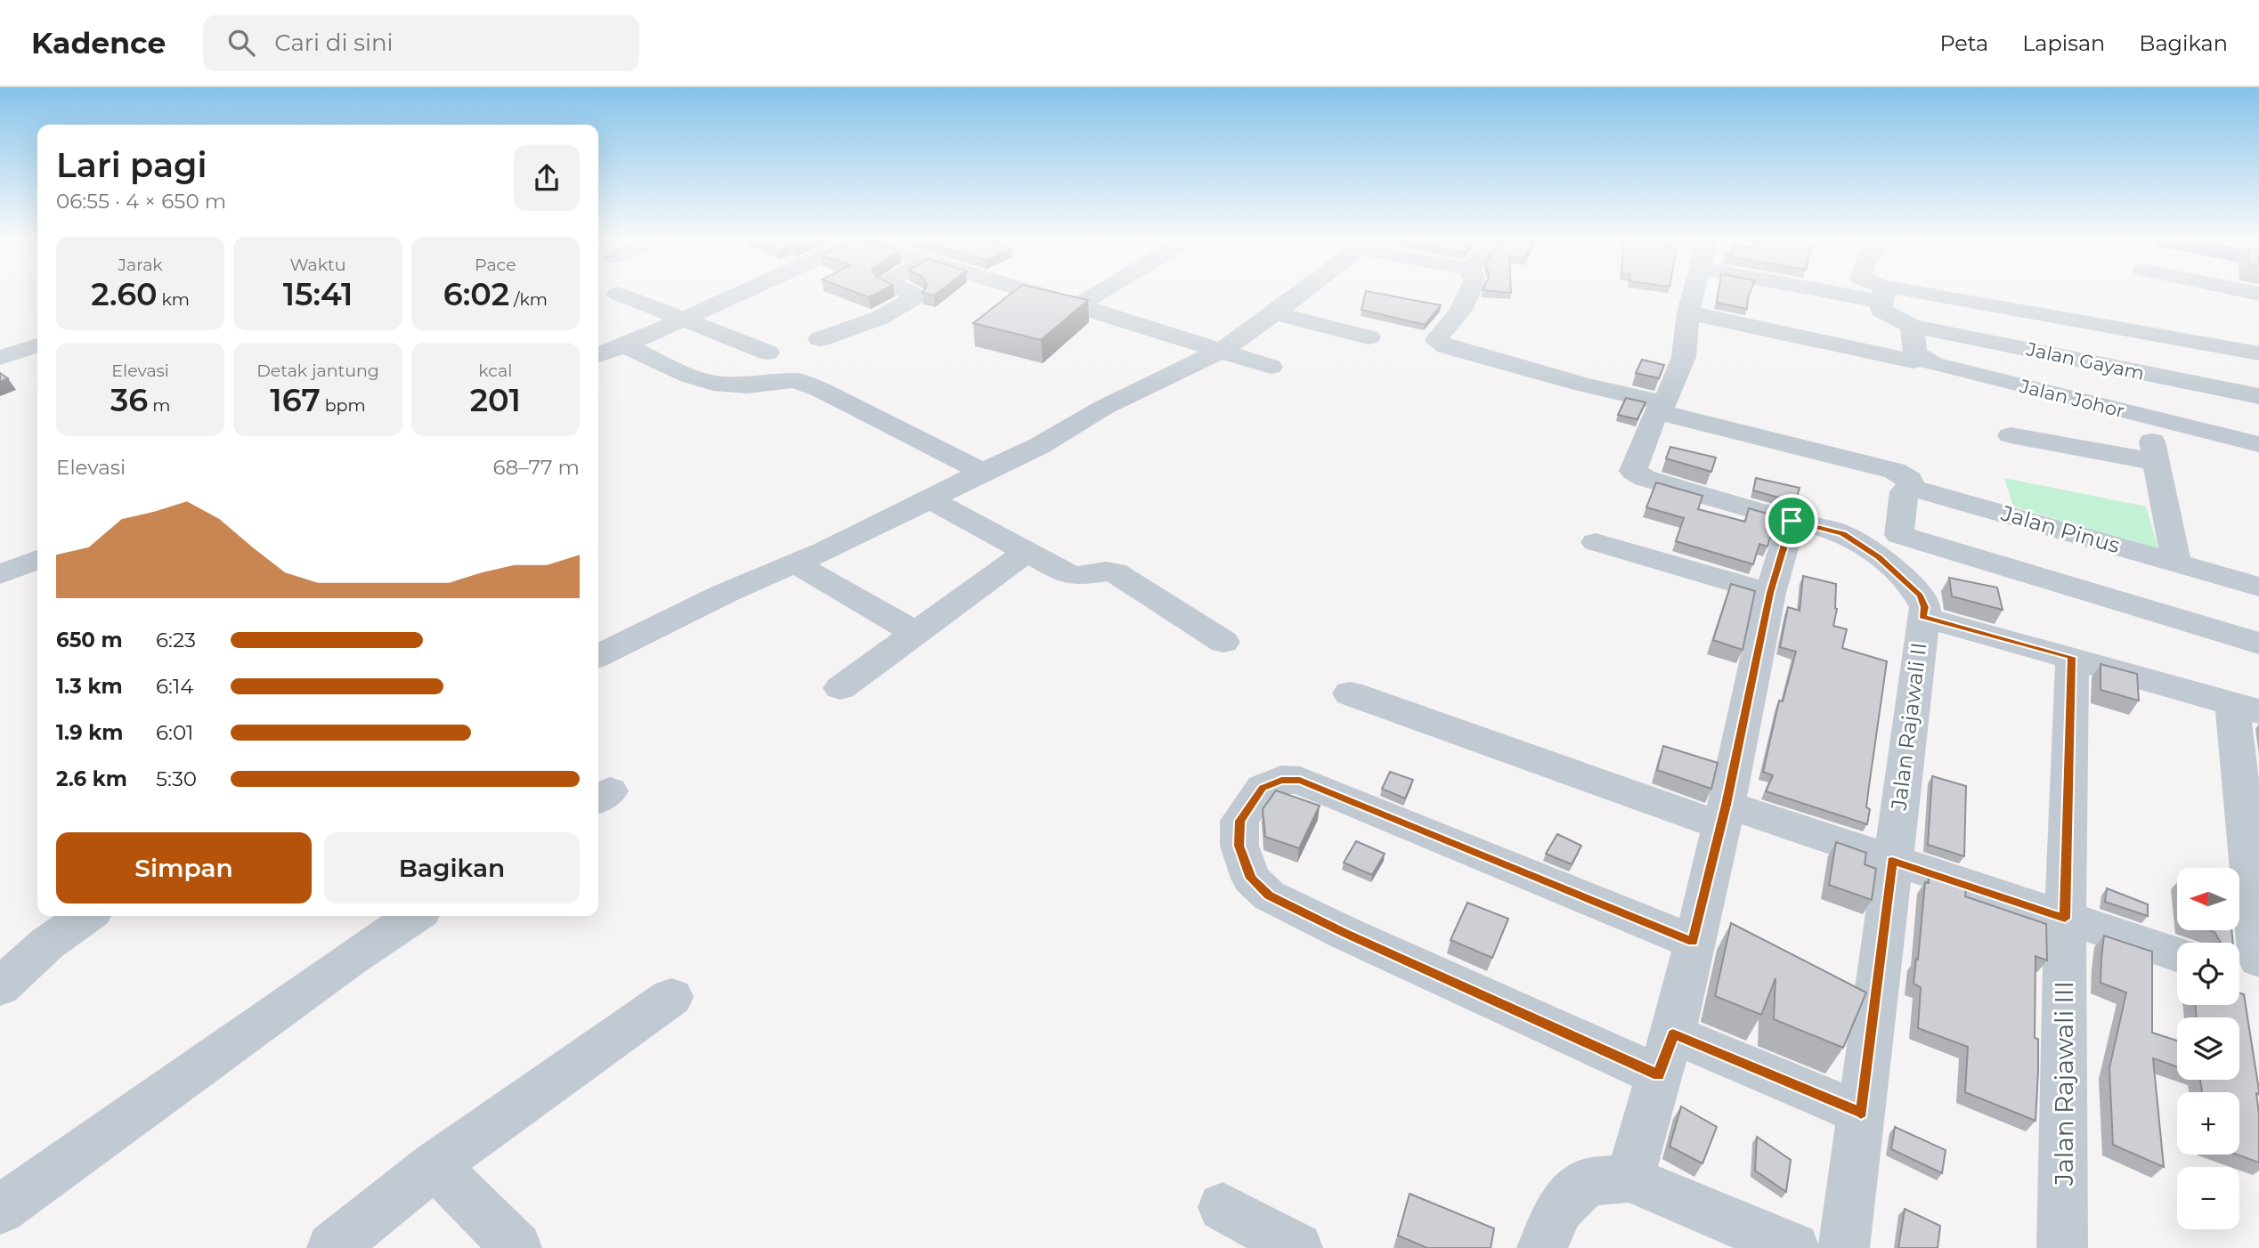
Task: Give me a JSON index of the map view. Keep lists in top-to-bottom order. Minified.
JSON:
{"streets":{"street":["Jalan Gayam","Jalan Johor","Jalan Pinus","Jalan Rajawali II","Jalan Rajawali III"]},"crossings":[["Jalan Gayam","Jalan Johor"]],"north":"left","page":{"header":"Kadence","search":"Cari di sini","nav":["Peta","Lapisan","Bagikan"],"heading":["Lari pagi","06:55 · 4 × 650 m"],"stats":[["Jarak","2.60 km"],["Waktu","15:41"],["Pace","6:02 /km"],["Elevasi","36 m"],["Detak jantung","167 bpm"],["kcal","201"]],"chart":["Elevasi","68–77 m"],"list":[{"name":"650 m","note":"6:23"},{"name":"1.3 km","note":"6:14"},{"name":"1.9 km","note":"6:01"},{"name":"2.6 km","note":"5:30"}],"buttons":["Simpan","Bagikan"],"map_buttons":["+","−"]}}
